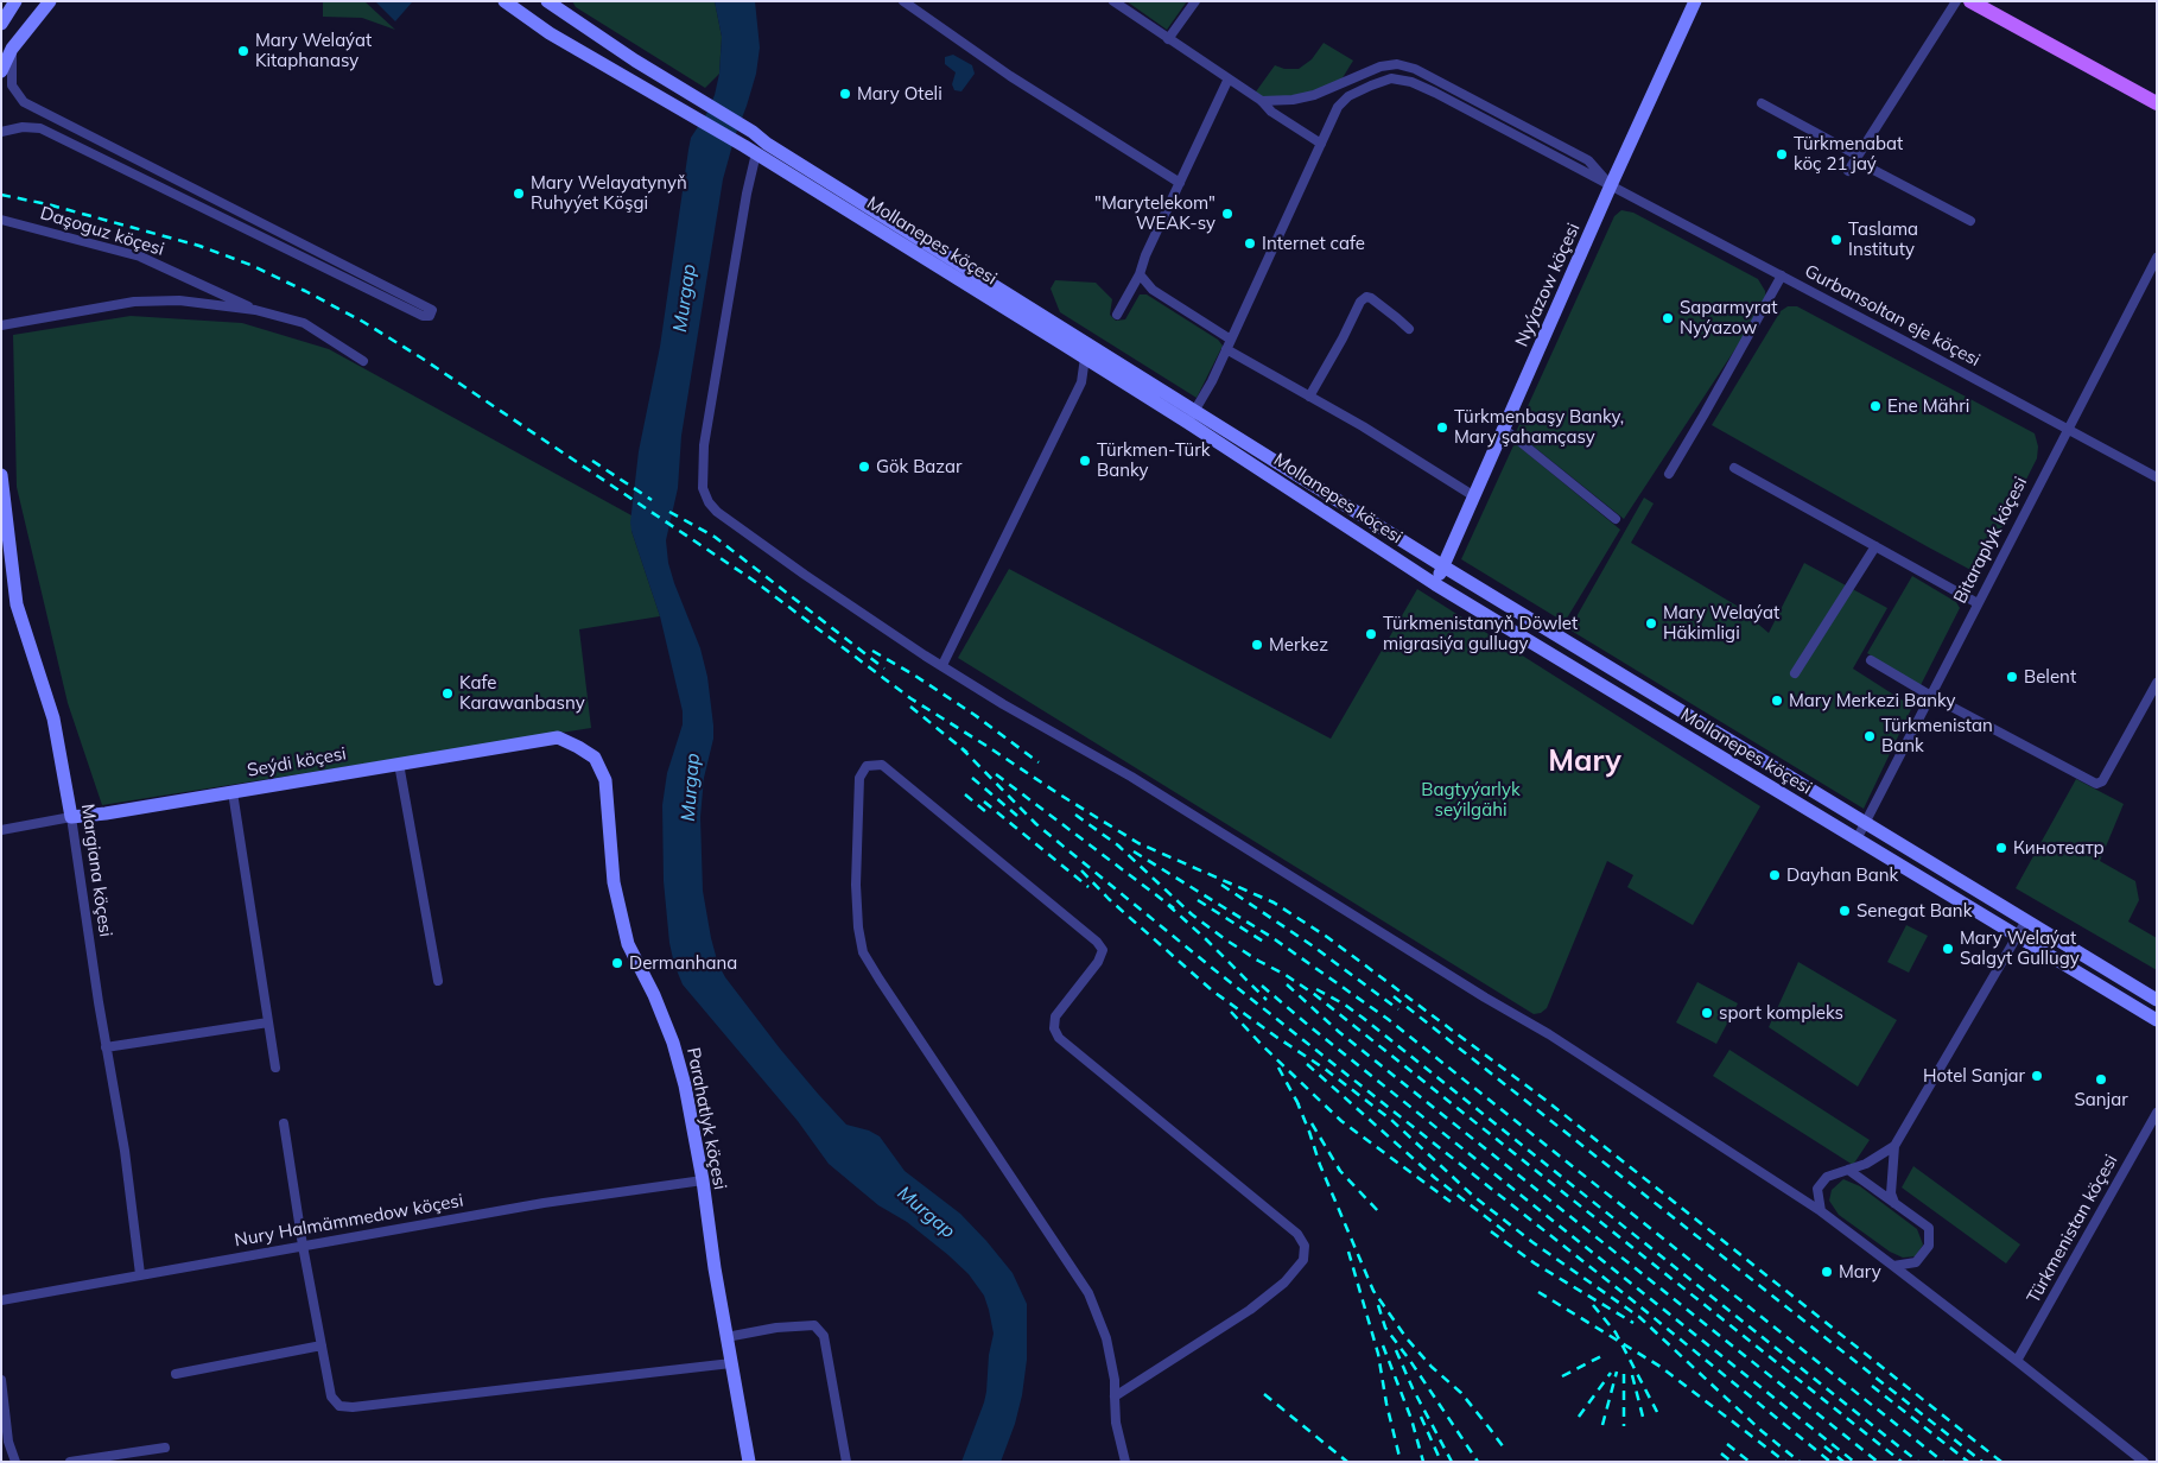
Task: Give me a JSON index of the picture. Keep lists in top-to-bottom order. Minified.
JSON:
{"streets":{"street":["Daşoguz köçesi","Mollanepes köçesi","Nyýazow köçesi","Gurbansoltan eje köçesi","Bitaraplyk köçesi","Seýdi köçesi","Margiana köçesi","Parahatlyk köçesi","Nury Halmämmedow köçesi","Türkmenistan köçesi"]},"crossings":[["Mollanepes köçesi","Nyýazow köçesi"],["Mollanepes köçesi","Gurbansoltan eje köçesi"],["Mollanepes köçesi","Bitaraplyk köçesi"],["Nyýazow köçesi","Gurbansoltan eje köçesi"],["Gurbansoltan eje köçesi","Bitaraplyk köçesi"],["Seýdi köçesi","Margiana köçesi"],["Seýdi köçesi","Parahatlyk köçesi"],["Margiana köçesi","Nury Halmämmedow köçesi"],["Parahatlyk köçesi","Nury Halmämmedow köçesi"]],"districts":["Mary"],"water":["Murgap"],"parks":["Bagtyýarlyk seýilgähi"],"places":["Mary Welaýat Kitaphanasy","Mary Oteli","Türkmenabat köç 21 jaý","Mary Welayatynyň Ruhyýet Köşgi","\"Marytelekom\" WEAK-sy","Taslama Instituty","Internet cafe","Saparmyrat Nyýazow","Ene Mähri","Türkmenbaşy Banky, Mary şahamçasy","Türkmen-Türk Banky","Gök Bazar","Mary Welaýat Häkimligi","Türkmenistanyň Döwlet migrasiýa gullugy","Merkez","Belent","Kafe Karawanbasny","Mary Merkezi Banky","Türkmenistan Bank","Кинотеатр","Dayhan Bank","Senegat Bank","Mary Welaýat Salgyt Gullugy","Dermanhana","sport kompleks","Hotel Sanjar","Sanjar","Mary"]}
